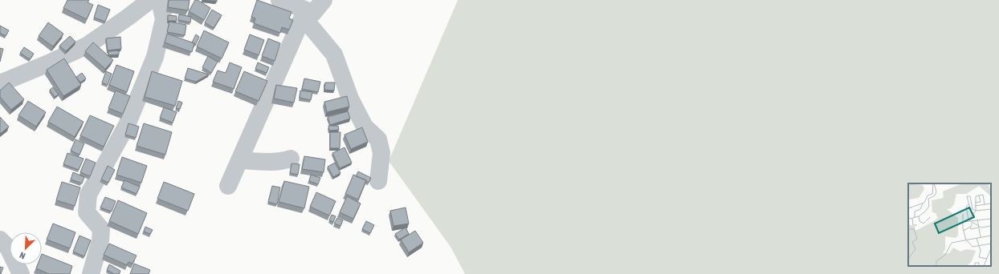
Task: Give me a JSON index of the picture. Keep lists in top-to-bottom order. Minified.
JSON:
{"north":"bottom left"}
